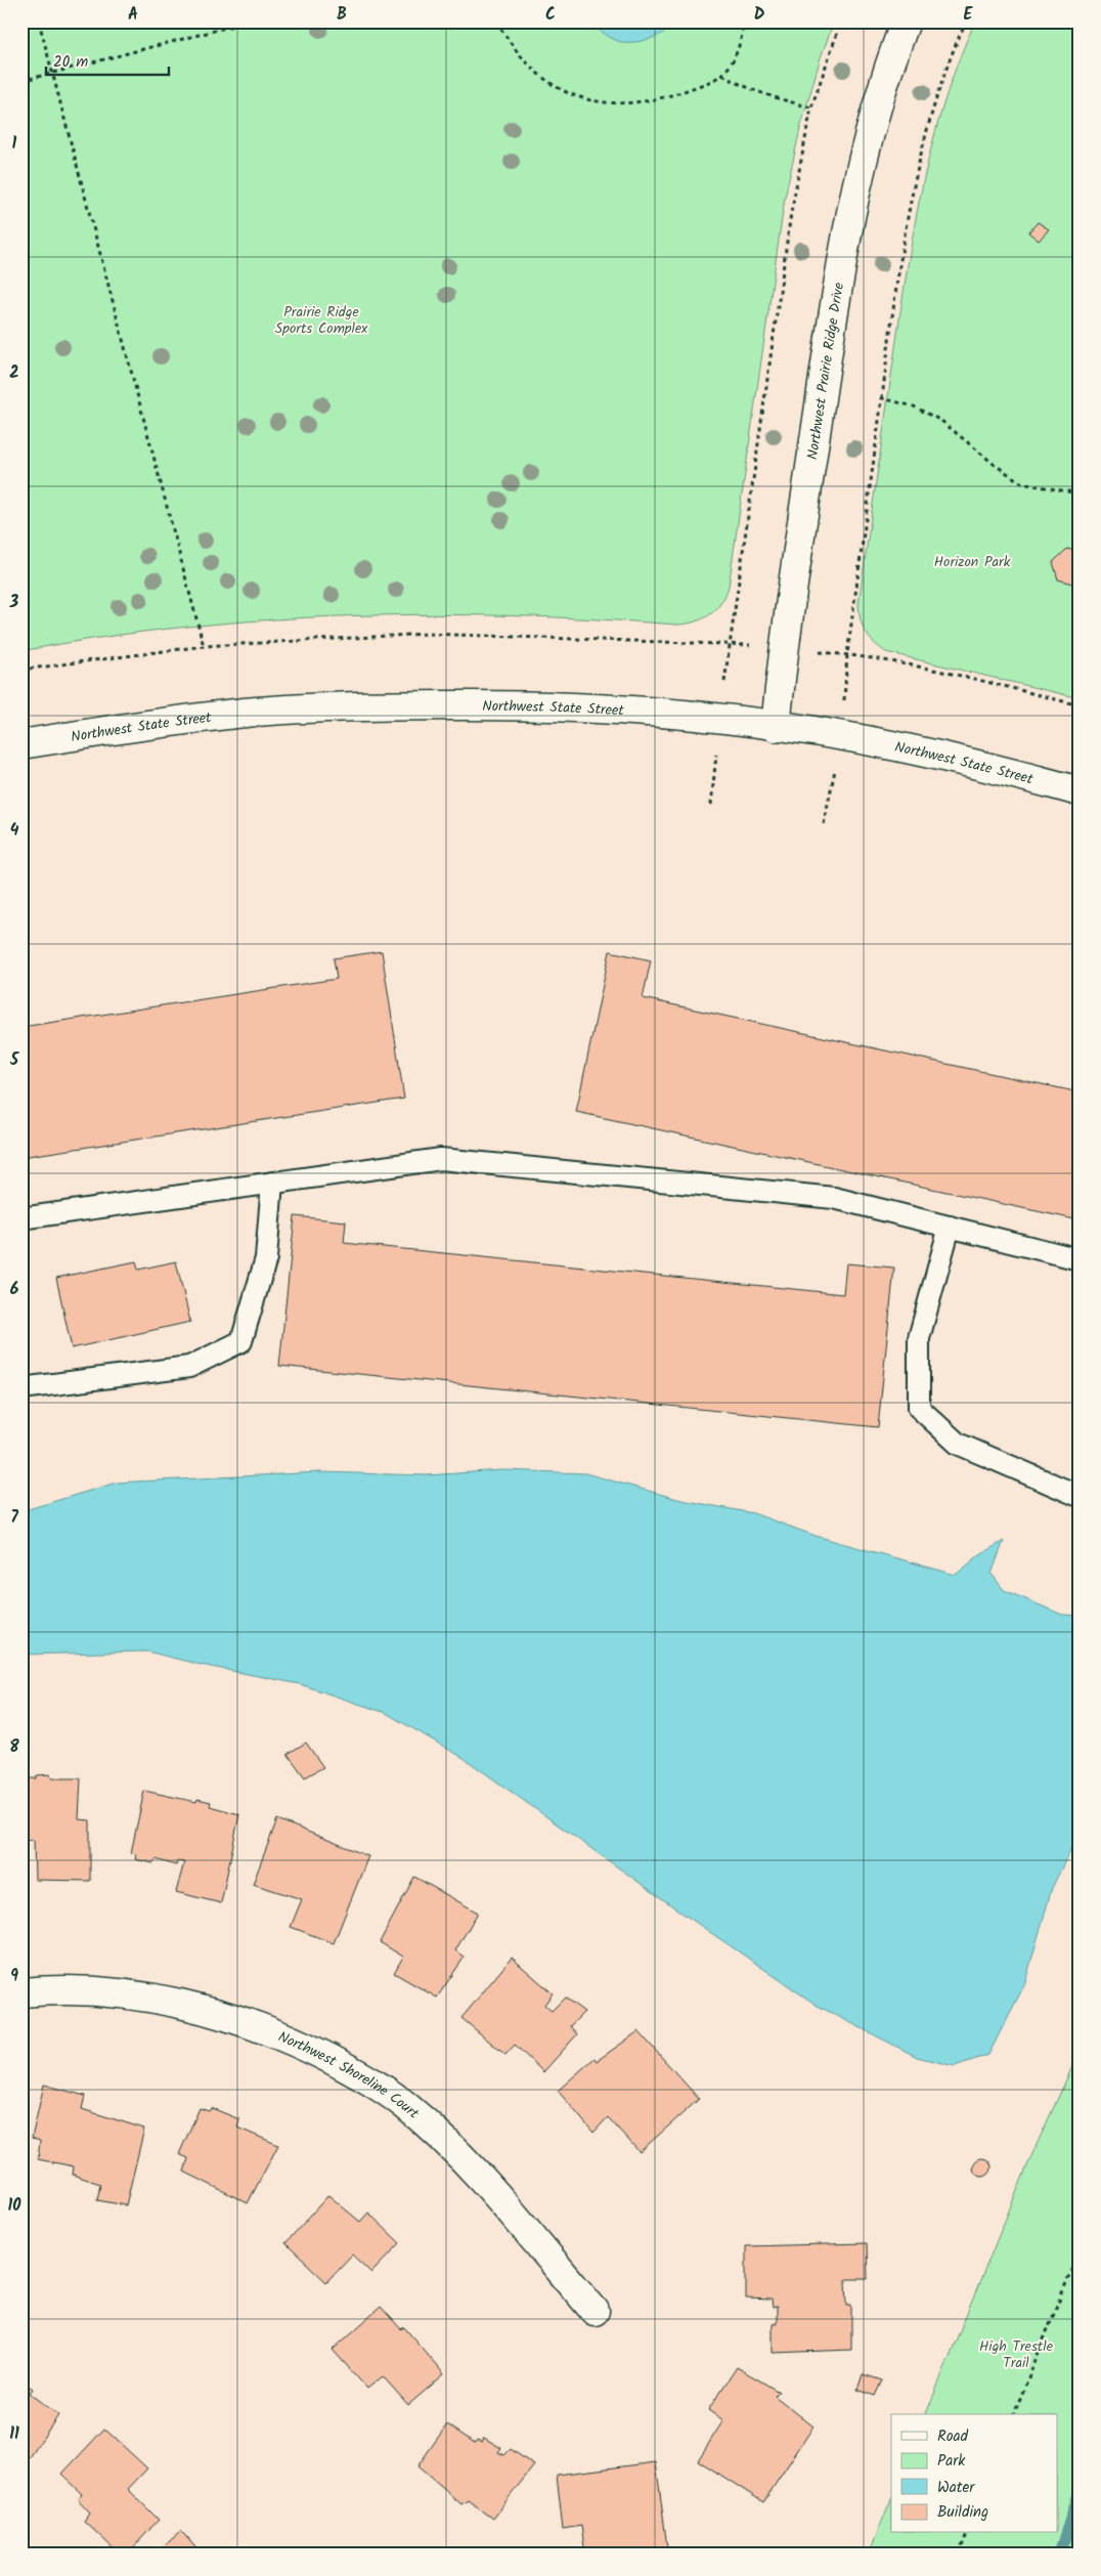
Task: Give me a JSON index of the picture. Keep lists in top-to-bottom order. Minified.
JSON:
{"streets":{"street":["Northwest Prairie Ridge Drive","Northwest State Street","Northwest Shoreline Court"]},"crossings":[["Northwest Prairie Ridge Drive","Northwest State Street"]],"parks":["Prairie Ridge Sports Complex","Horizon Park","High Trestle Trail"],"legend":["Road","Park","Water","Building"],"scale_bar":"20 m","grid":{"columns":["A","B","C","D","E"],"rows":["1","2","3","4","5","6","7","8","9","10","11"]}}
